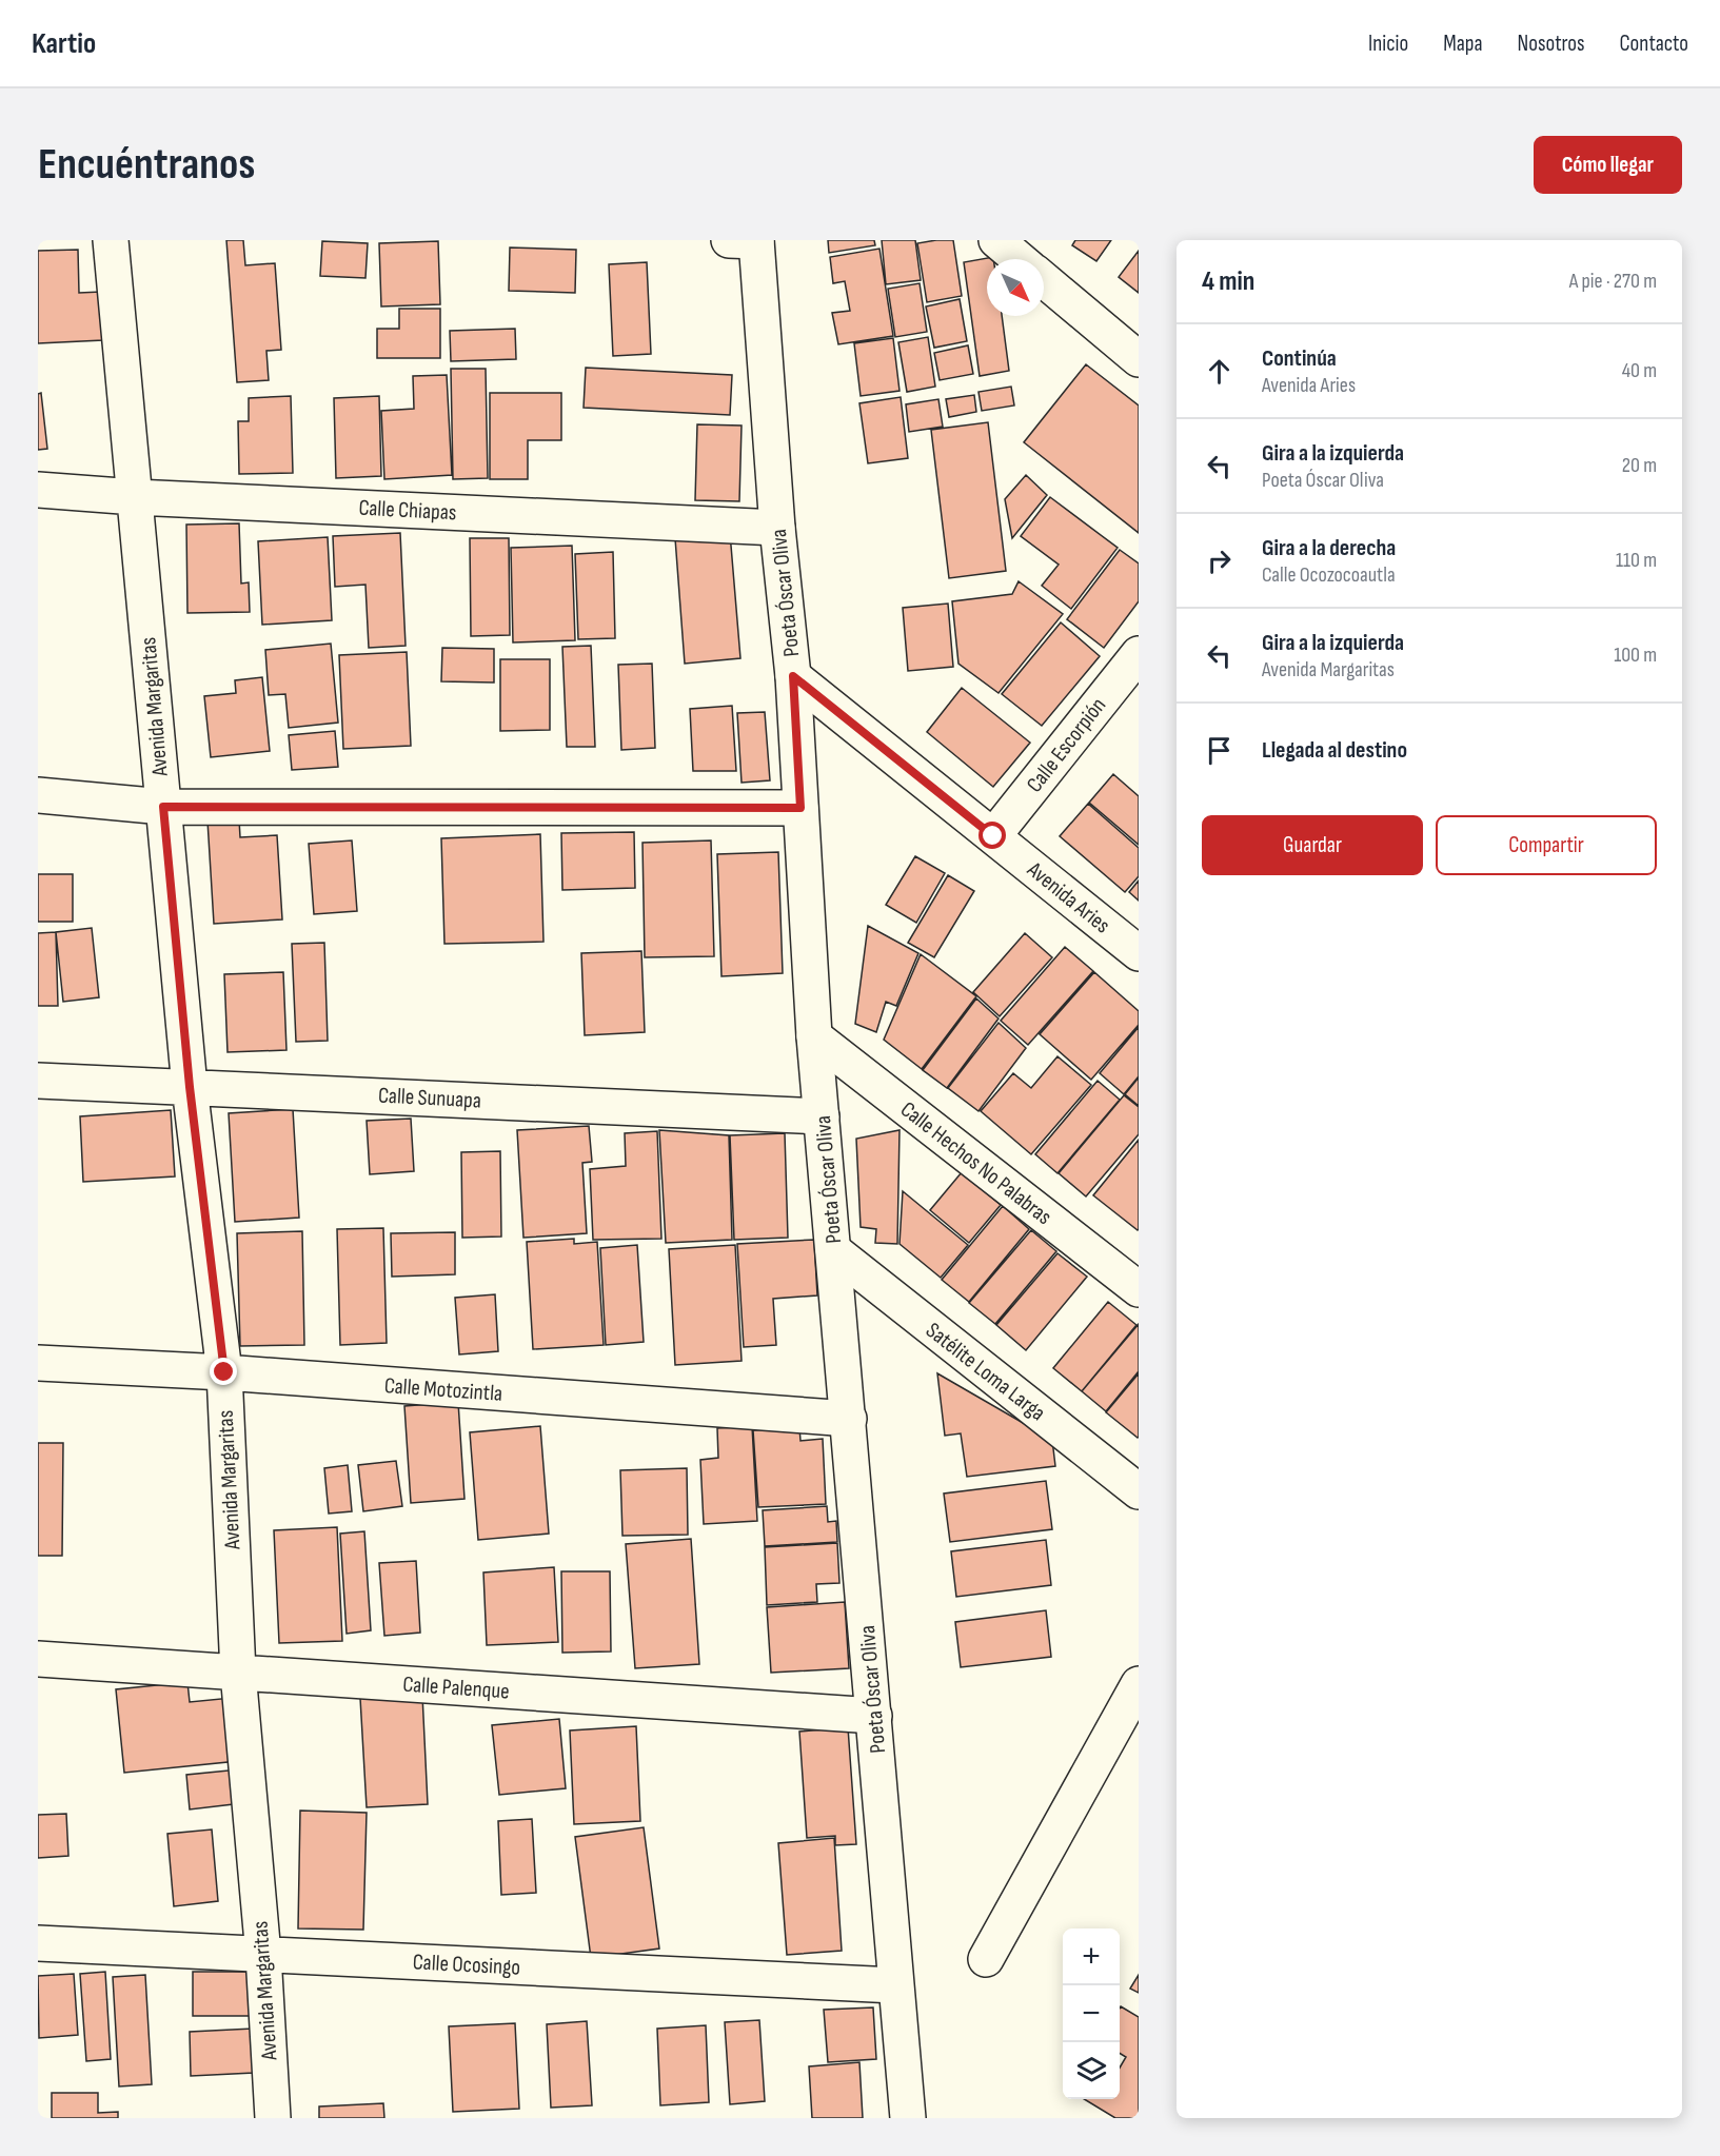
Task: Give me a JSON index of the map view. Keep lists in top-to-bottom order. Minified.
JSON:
{"streets":{"street":["Calle Chiapas","Poeta Óscar Oliva","Avenida Margaritas","Calle Escorpión","Avenida Aries","Calle Sunuapa","Calle Hechos No Palabras","Satélite Loma Larga","Calle Motozintla","Calle Palenque","Calle Ocosingo"]},"crossings":[["Calle Chiapas","Poeta Óscar Oliva"],["Calle Chiapas","Avenida Margaritas"],["Poeta Óscar Oliva","Avenida Aries"],["Poeta Óscar Oliva","Calle Sunuapa"],["Poeta Óscar Oliva","Calle Hechos No Palabras"],["Poeta Óscar Oliva","Satélite Loma Larga"],["Poeta Óscar Oliva","Calle Motozintla"],["Poeta Óscar Oliva","Calle Palenque"],["Poeta Óscar Oliva","Calle Ocosingo"],["Avenida Margaritas","Calle Sunuapa"],["Avenida Margaritas","Calle Motozintla"],["Avenida Margaritas","Calle Palenque"],["Avenida Margaritas","Calle Ocosingo"],["Calle Escorpión","Avenida Aries"]],"north":"bottom right","page":{"header":"Kartio","nav":["Inicio","Mapa","Nosotros","Contacto"],"buttons":["Cómo llegar",["Guardar","Compartir"]],"title":"Encuéntranos","heading":["4 min","A pie · 270 m"],"list":[["Continúa","Avenida Aries","40 m"],["Gira a la izquierda","Poeta Óscar Oliva","20 m"],["Gira a la derecha","Calle Ocozocoautla","110 m"],["Gira a la izquierda","Avenida Margaritas","100 m"],"Llegada al destino"],"map_buttons":["+","−"]}}
